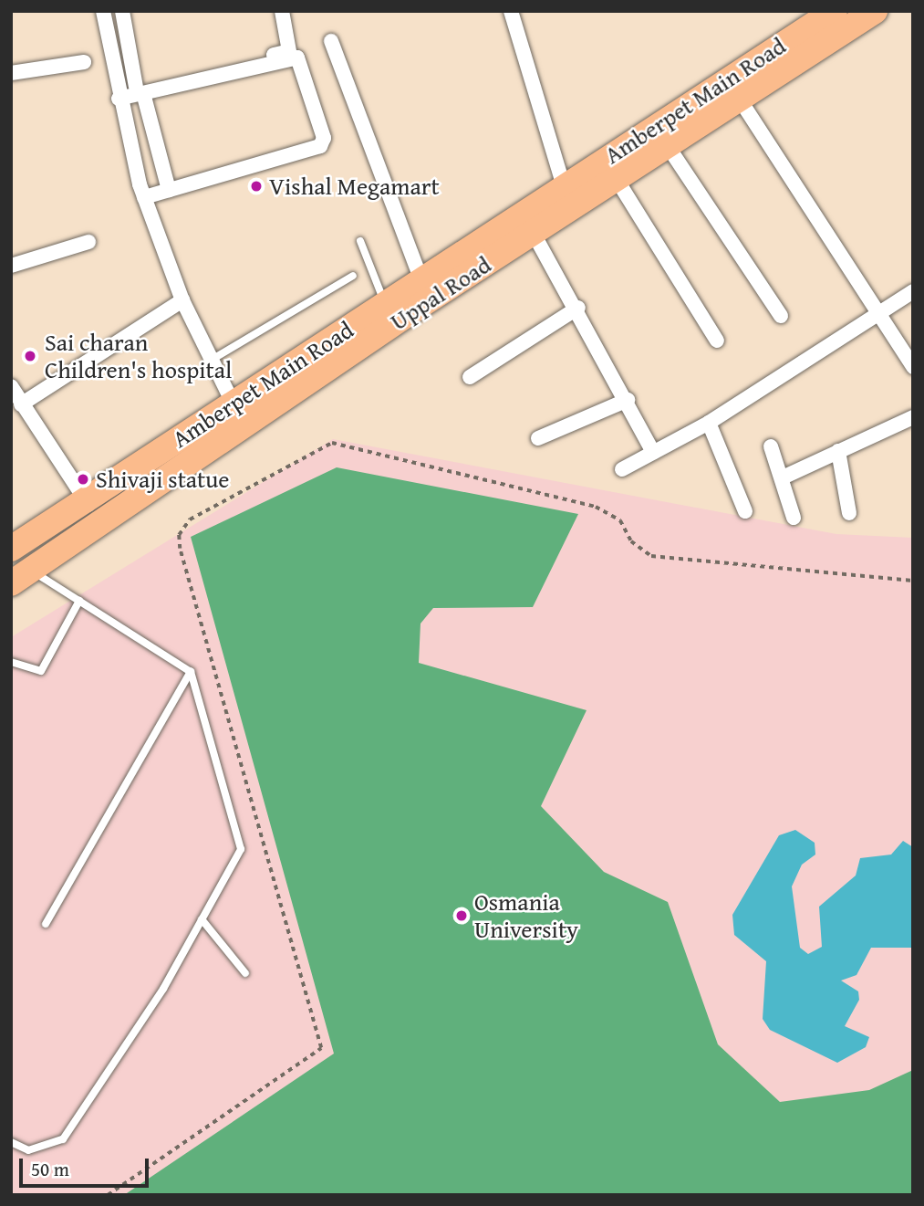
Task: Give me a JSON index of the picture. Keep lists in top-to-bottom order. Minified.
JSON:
{"streets":{"highway":["Amberpet Main Road","Uppal Road"]},"crossings":[["Amberpet Main Road","Uppal Road"]],"places":["Vishal Megamart","Sai charan Children's hospital","Shivaji statue","Osmania University"],"scale_bar":"50 m"}
